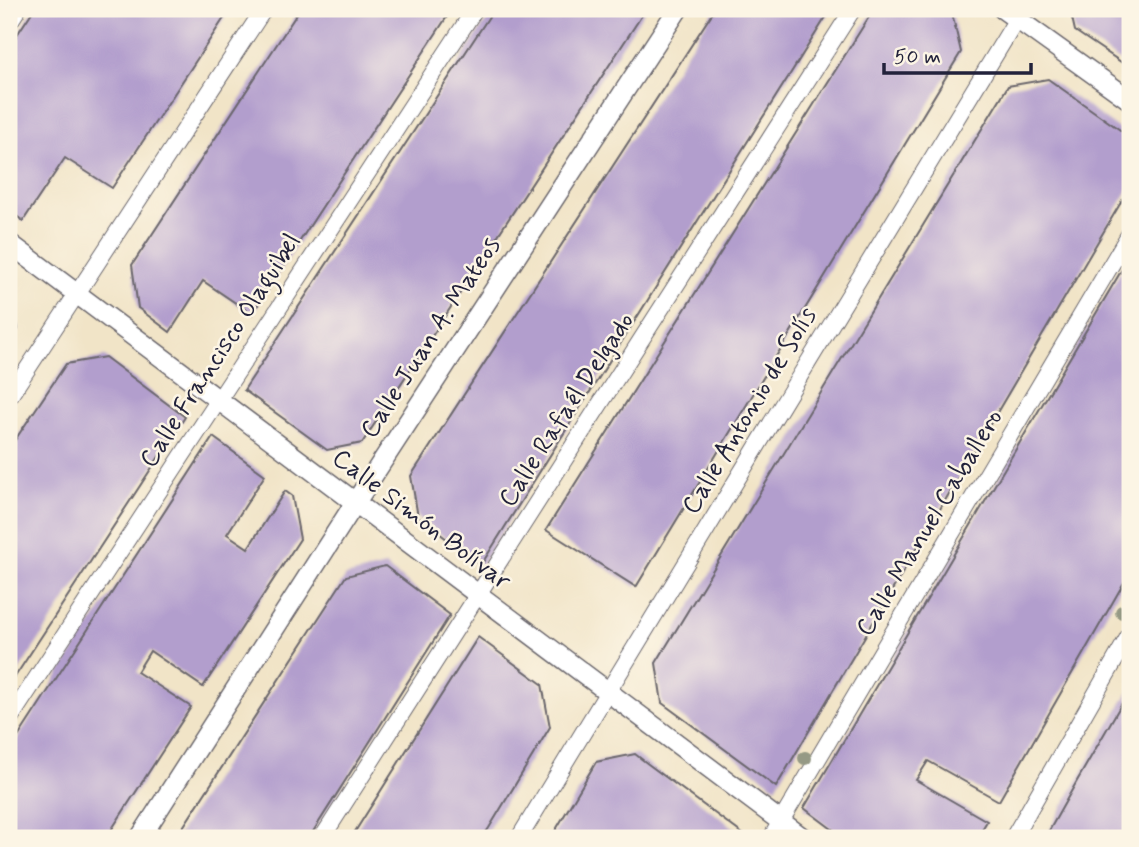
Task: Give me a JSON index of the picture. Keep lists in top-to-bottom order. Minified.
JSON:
{"streets":{"street":["Calle Juan A. Mateos","Calle Francisco Olaguibel","Calle Rafaél Delgado","Calle Antonio de Solís","Calle Simón Bolívar","Calle Manuel Caballero"]},"crossings":[["Calle Juan A. Mateos","Calle Simón Bolívar"],["Calle Francisco Olaguibel","Calle Simón Bolívar"],["Calle Rafaél Delgado","Calle Simón Bolívar"],["Calle Antonio de Solís","Calle Simón Bolívar"],["Calle Simón Bolívar","Calle Manuel Caballero"]],"scale_bar":"50 m"}
